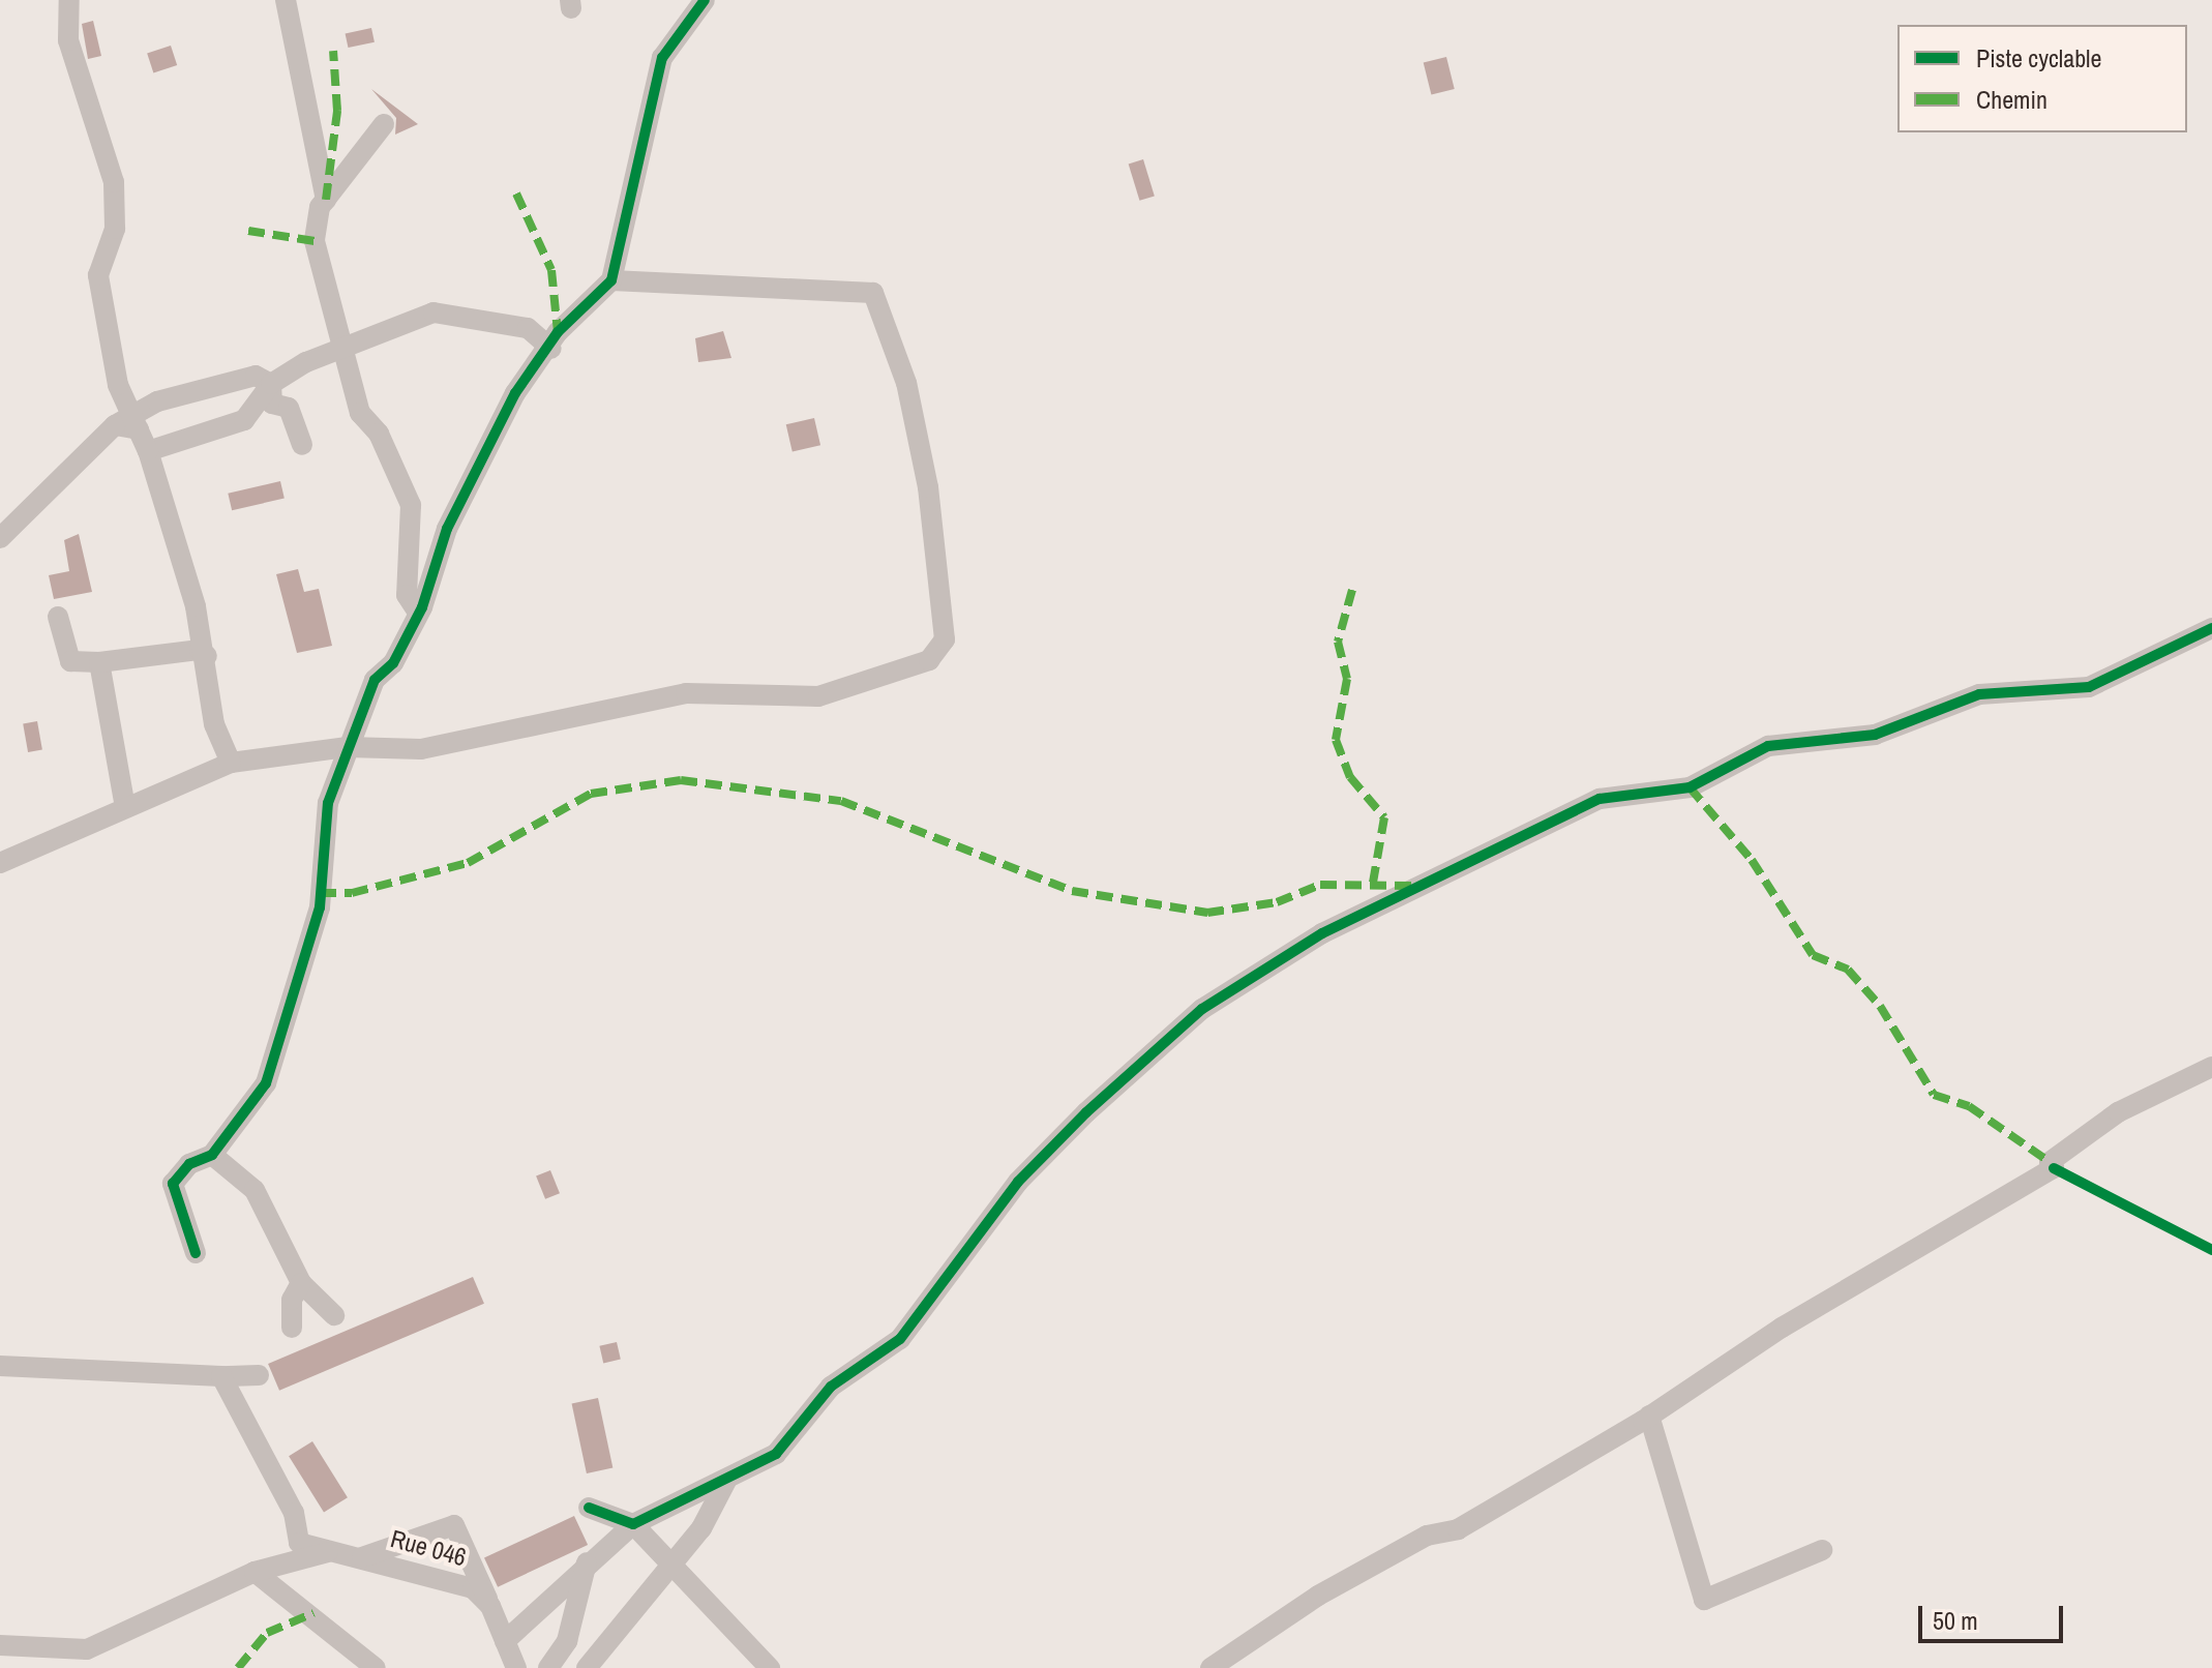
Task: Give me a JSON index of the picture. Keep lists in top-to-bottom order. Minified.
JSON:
{"streets":{"street":["Rue 046"]},"legend":["Piste cyclable","Chemin"],"scale_bar":"50 m"}
